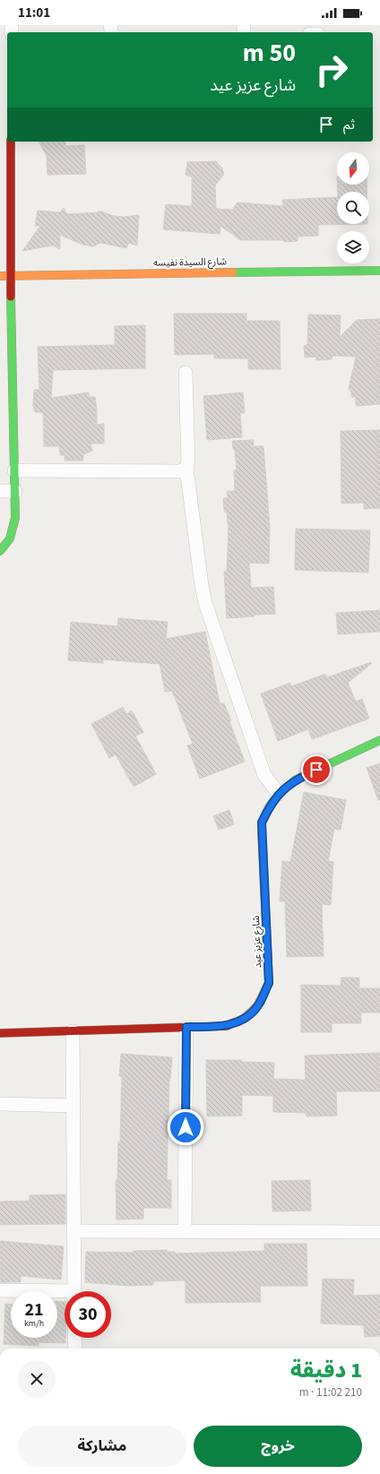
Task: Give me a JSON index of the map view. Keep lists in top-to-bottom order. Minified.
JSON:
{"streets":{"street":["شارع السيدة نفيسه","شارع عزيز عيد"]},"north":"bottom","page":{"status":"11:01","turn":["50 m","شارع عزيز عيد"],"then":"ثم","speed":"21 km/h","limit":"30","heading":["1 دقيقة","210 m · 11:02"],"buttons":["خروج","مشاركة"]}}
